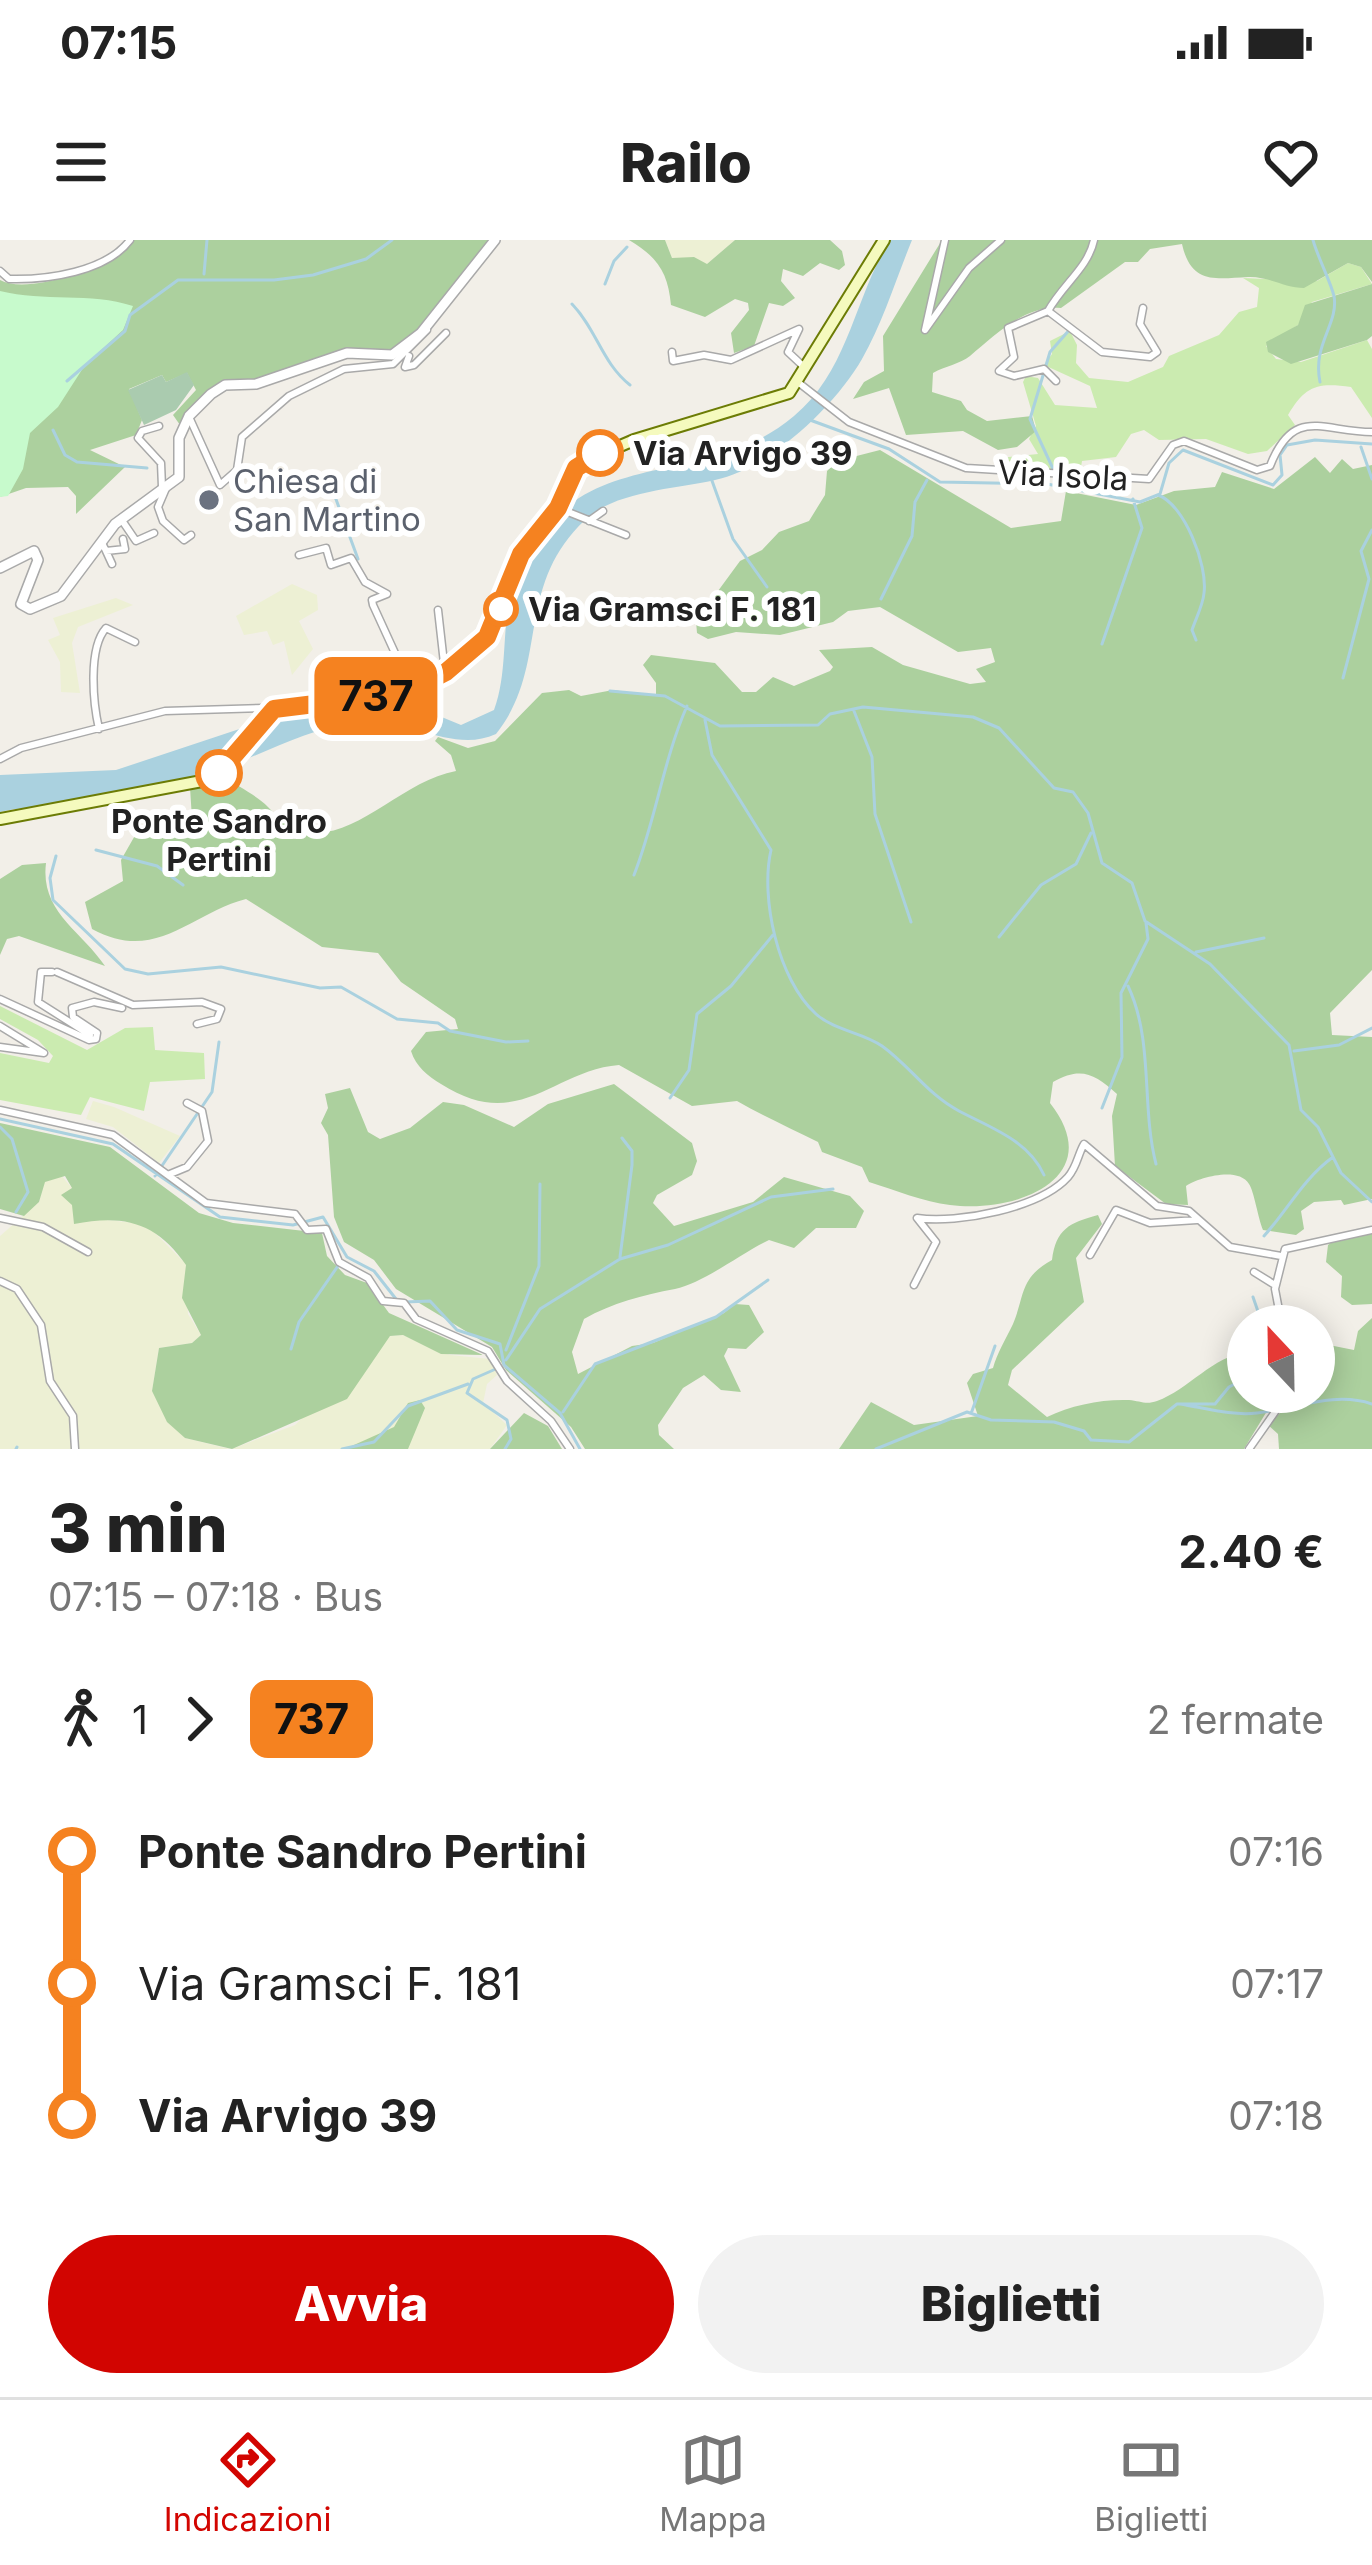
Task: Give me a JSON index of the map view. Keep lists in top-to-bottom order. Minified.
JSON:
{"streets":{"street":["Via Isola"]},"places":["Via Arvigo 39","Chiesa di San Martino","Via Gramsci F. 181","Ponte Sandro Pertini"],"lines":["bus line 737"],"north":"top","page":{"status":"07:15","header":"Railo","on_map":"737","heading":["3 min","07:15 – 07:18 · Bus","2.40 €"],"legs":["1","737","2 fermate"],"list":[{"name":"Ponte Sandro Pertini","value":"07:16"},{"name":"Via Gramsci F. 181","value":"07:17"},{"name":"Via Arvigo 39","value":"07:18"}],"buttons":["Avvia","Biglietti"],"tabs":["Indicazioni","Mappa","Biglietti"]}}
